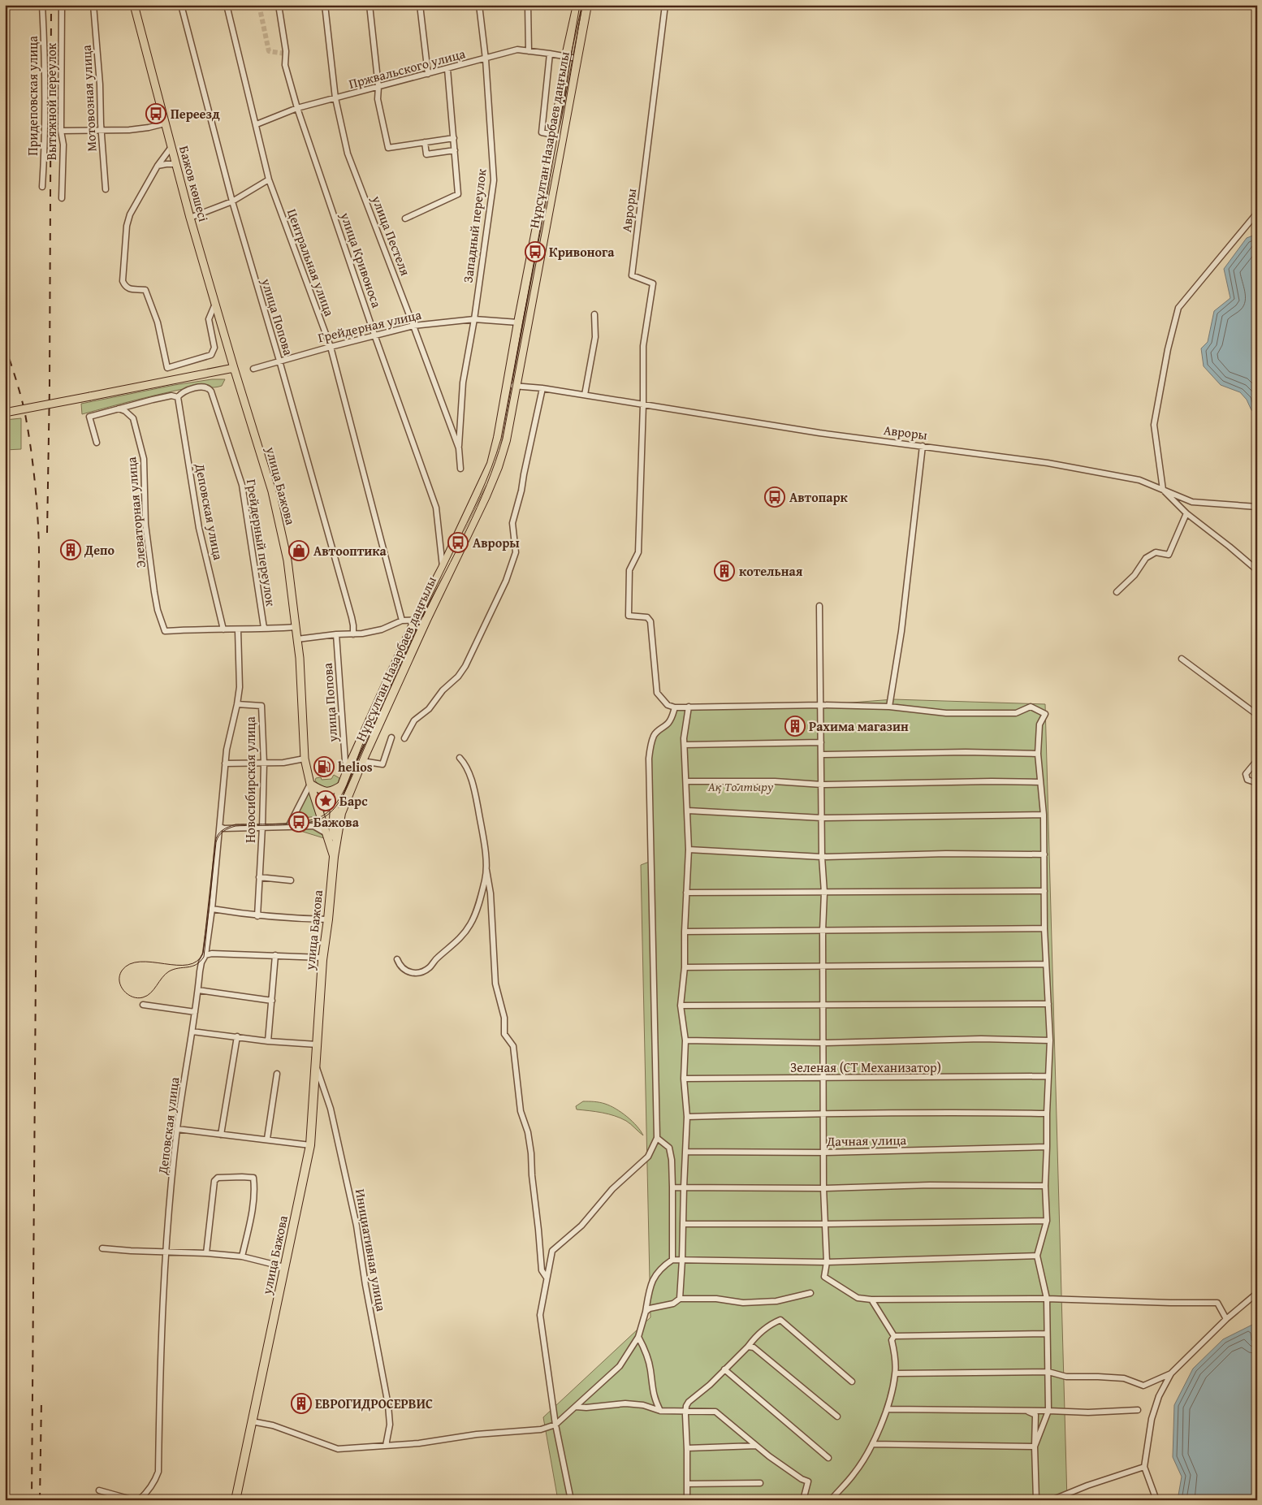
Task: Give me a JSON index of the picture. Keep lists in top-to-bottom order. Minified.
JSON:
{"streets":{"highway":["Нұрсұлтан Назарбаев даңғылы","улица Бажова"],"main road":["Бажов көшесі"],"street":["Пржвальского улица","Придеповская улица","Мотовозная улица","Вытяжной переулок","Авроры","Западный переулок","улица Пестеля","улица Кривоноса","Центральная улица","улица Попова","Грейдерная улица","Деповская улица","Элеваторная улица","Грейдерный переулок","Новосибирская улица","Зеленая (СТ Механизатор)","Дачная улица","Инициативная улица"]},"crossings":[["Пржвальского улица","Нұрсұлтан Назарбаев даңғылы"],["Пржвальского улица","Западный переулок"],["Пржвальского улица","улица Пестеля"],["Пржвальского улица","улица Кривоноса"],["Пржвальского улица","Центральная улица"],["Нұрсұлтан Назарбаев даңғылы","Авроры"],["Нұрсұлтан Назарбаев даңғылы","улица Кривоноса"],["Нұрсұлтан Назарбаев даңғылы","улица Попова"],["Нұрсұлтан Назарбаев даңғылы","Грейдерная улица"],["Нұрсұлтан Назарбаев даңғылы","улица Бажова"],["Бажов көшесі","улица Бажова"],["Западный переулок","улица Пестеля"],["Западный переулок","Грейдерная улица"],["улица Пестеля","Грейдерная улица"],["улица Кривоноса","Грейдерная улица"],["Центральная улица","Грейдерная улица"],["улица Попова","Грейдерная улица"],["улица Бажова","Инициативная улица"],["Деповская улица","Элеваторная улица"],["Деповская улица","Грейдерный переулок"],["Деповская улица","Новосибирская улица"]],"parks":["Ақ Толтыру"],"places":{"bus stop":["Переезд","Кривонога","Автопарк","Авроры","Бажова"],"building":["Депо","котельная","Рахима магазин","ЕВРОГИДРОСЕРВИС"],"shop":["Автооптика"],"fuel station":["helios"],"place":["Барс"]}}
